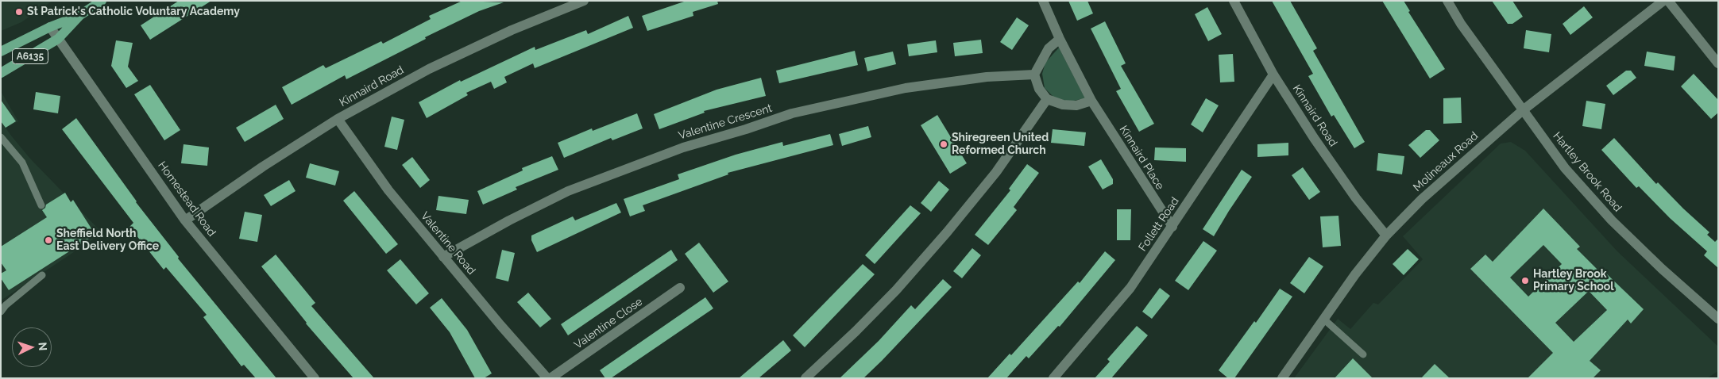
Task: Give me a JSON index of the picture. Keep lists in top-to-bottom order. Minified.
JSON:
{"streets":{"main road":["A6135"],"street":["Kinnaird Road","Valentine Crescent","Kinnaird Place","Molineaux Road","Hartley Brook Road","Homestead Road","Follett Road","Valentine Road","Valentine Close"]},"crossings":[["A6135","Homestead Road"],["Kinnaird Road","Molineaux Road"],["Kinnaird Road","Homestead Road"],["Kinnaird Road","Follett Road"],["Kinnaird Road","Valentine Road"],["Valentine Crescent","Valentine Road"],["Kinnaird Place","Follett Road"],["Molineaux Road","Hartley Brook Road"]],"places":["St Patrick's Catholic Voluntary Academy","Shiregreen United Reformed Church","Sheffield North East Delivery Office","Hartley Brook Primary School"],"north":"right"}
